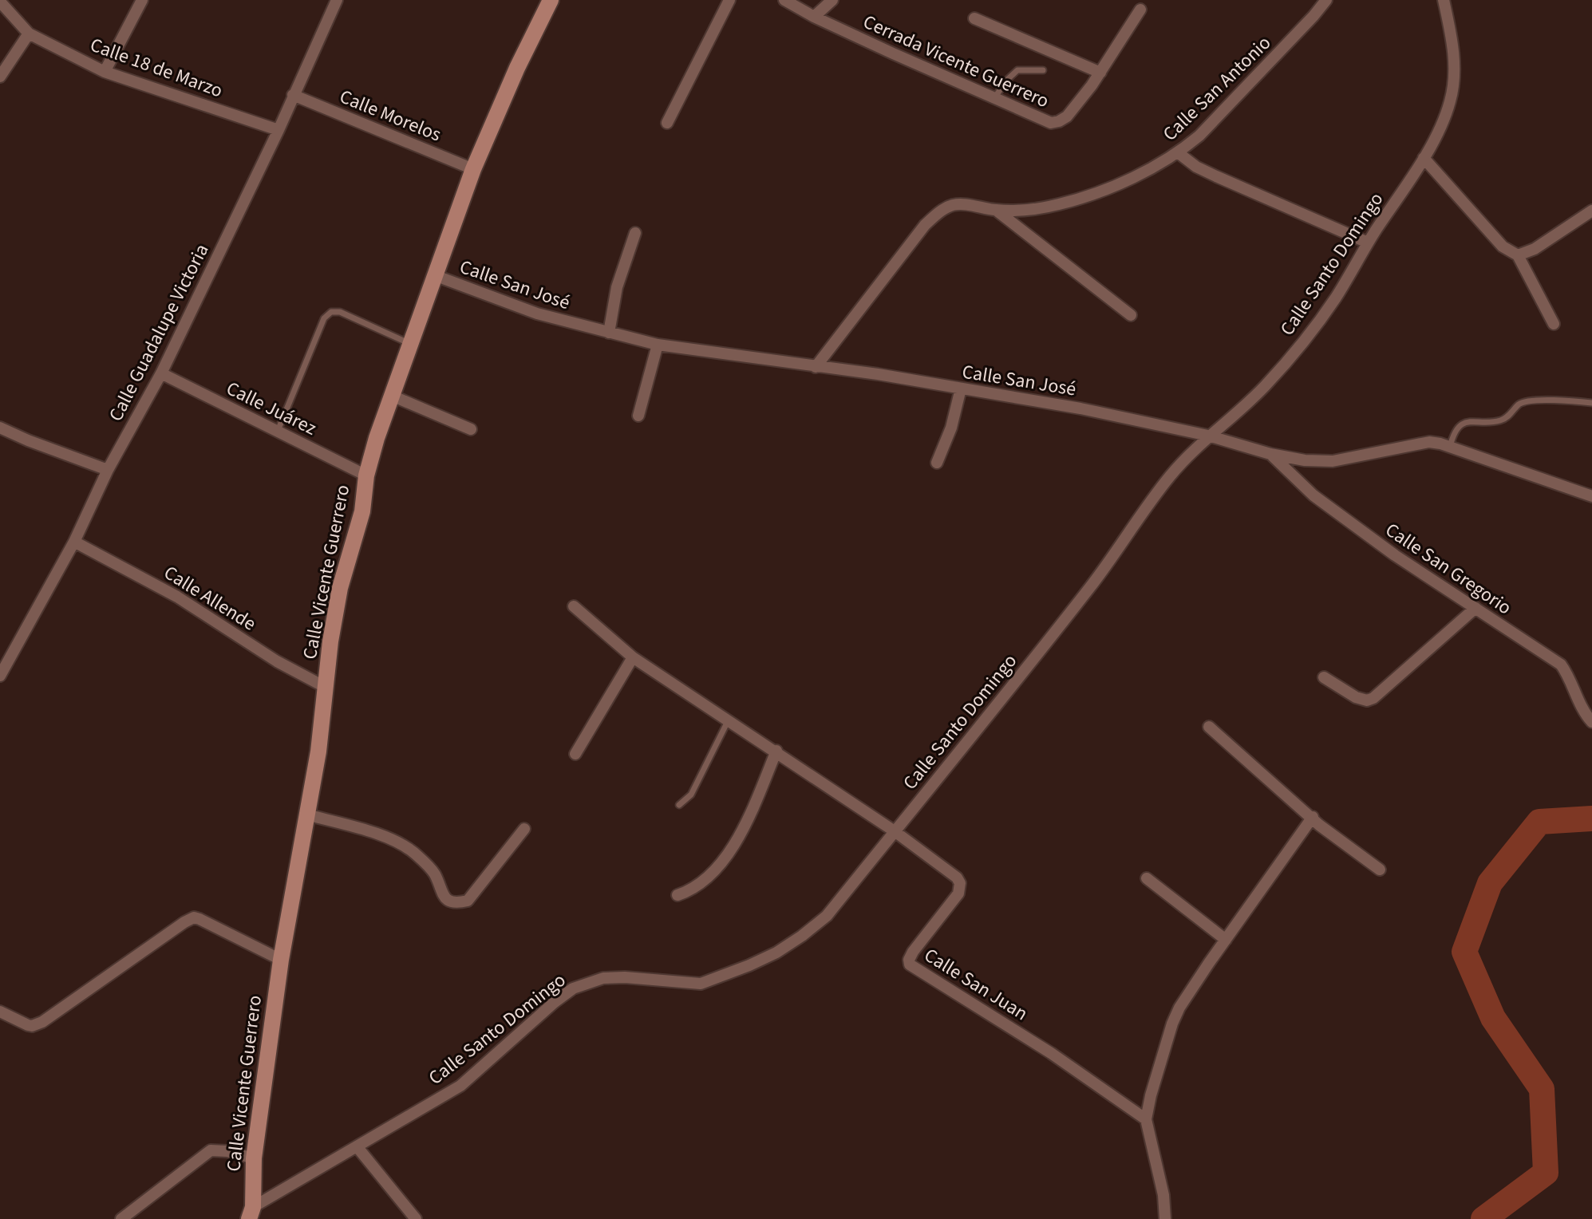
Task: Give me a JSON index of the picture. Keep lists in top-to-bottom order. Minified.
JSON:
{"streets":{"street":["Cerrada Vicente Guerrero","Calle 18 de Marzo","Calle San Antonio","Calle Morelos","Calle Santo Domingo","Calle San José","Calle Guadalupe Victoria","Calle Juárez","Calle San Gregorio","Calle Vicente Guerrero","Calle Allende","Calle San Juan"]},"crossings":[["Calle 18 de Marzo","Calle Guadalupe Victoria"],["Calle San Antonio","Calle San José"],["Calle Morelos","Calle Guadalupe Victoria"],["Calle Morelos","Calle Vicente Guerrero"],["Calle Santo Domingo","Calle San José"],["Calle Santo Domingo","Calle Vicente Guerrero"],["Calle Santo Domingo","Calle San Juan"],["Calle San José","Calle San Gregorio"],["Calle San José","Calle Vicente Guerrero"],["Calle Guadalupe Victoria","Calle Juárez"],["Calle Guadalupe Victoria","Calle Allende"],["Calle Juárez","Calle Vicente Guerrero"],["Calle Vicente Guerrero","Calle Allende"]]}
